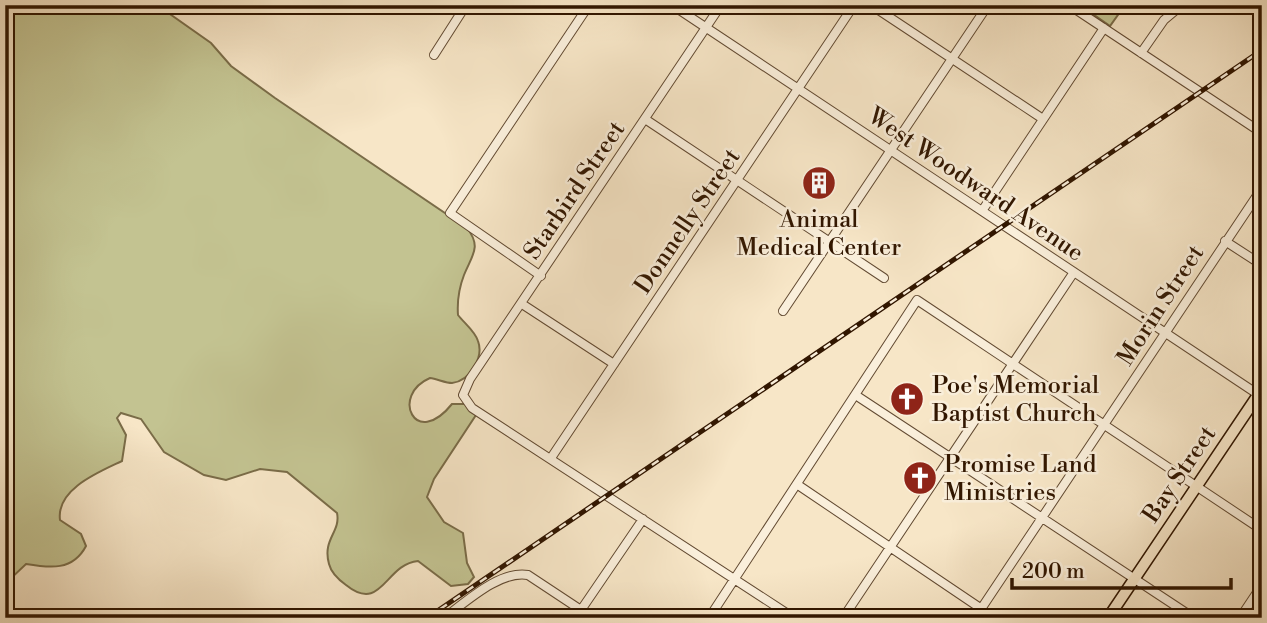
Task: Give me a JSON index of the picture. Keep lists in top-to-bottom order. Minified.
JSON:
{"streets":{"main road":["Bay Street"],"street":["West Woodward Avenue","Starbird Street","Donnelly Street","Morin Street"]},"crossings":[["West Woodward Avenue","Starbird Street"],["West Woodward Avenue","Donnelly Street"],["West Woodward Avenue","Morin Street"],["West Woodward Avenue","Bay Street"],["Starbird Street","Donnelly Street"]],"places":{"building":["Animal Medical Center"],"church":["Poe's Memorial Baptist Church","Promise Land Ministries"]},"scale_bar":"200 m"}
